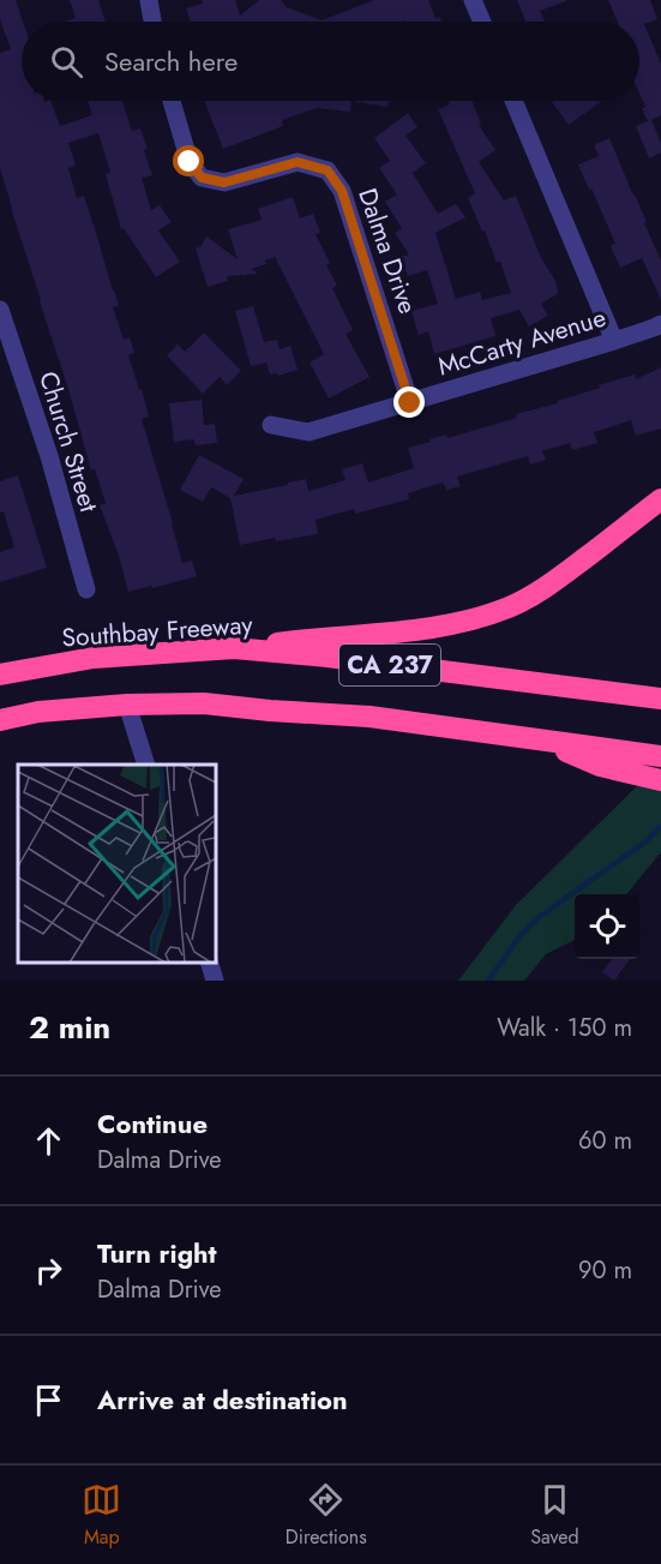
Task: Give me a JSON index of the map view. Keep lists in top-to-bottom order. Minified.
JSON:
{"streets":{"highway":["Southbay Freeway","CA 237"],"street":["Dalma Drive","McCarty Avenue","Church Street"]},"crossings":[["Dalma Drive","McCarty Avenue"]],"page":{"search":"Search here","heading":["2 min","Walk · 150 m"],"list":[["Continue","Dalma Drive","60 m"],["Turn right","Dalma Drive","90 m"],"Arrive at destination"],"nav":["Map","Directions","Saved"]}}
